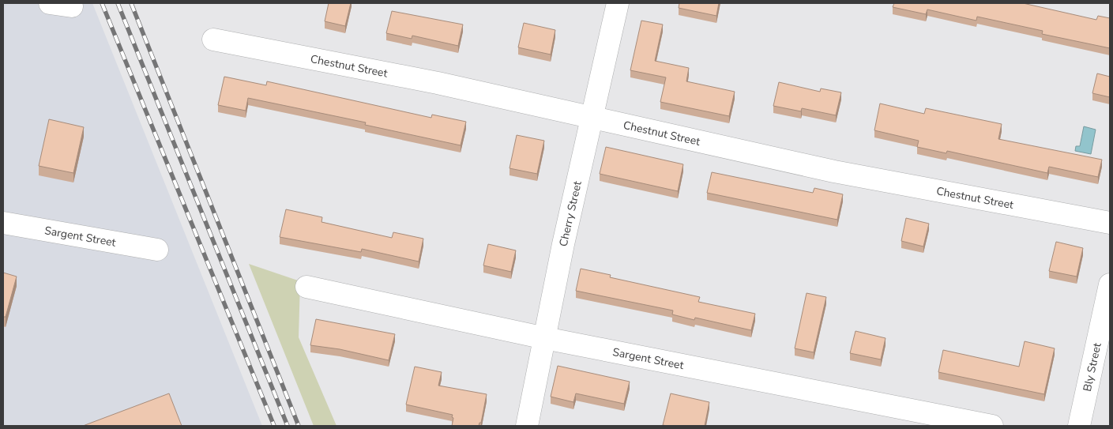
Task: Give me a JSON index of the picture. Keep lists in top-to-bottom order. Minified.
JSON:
{"streets":{"street":["Chestnut Street","Cherry Street","Sargent Street","Bly Street"]},"crossings":[["Chestnut Street","Cherry Street"],["Cherry Street","Sargent Street"]]}
